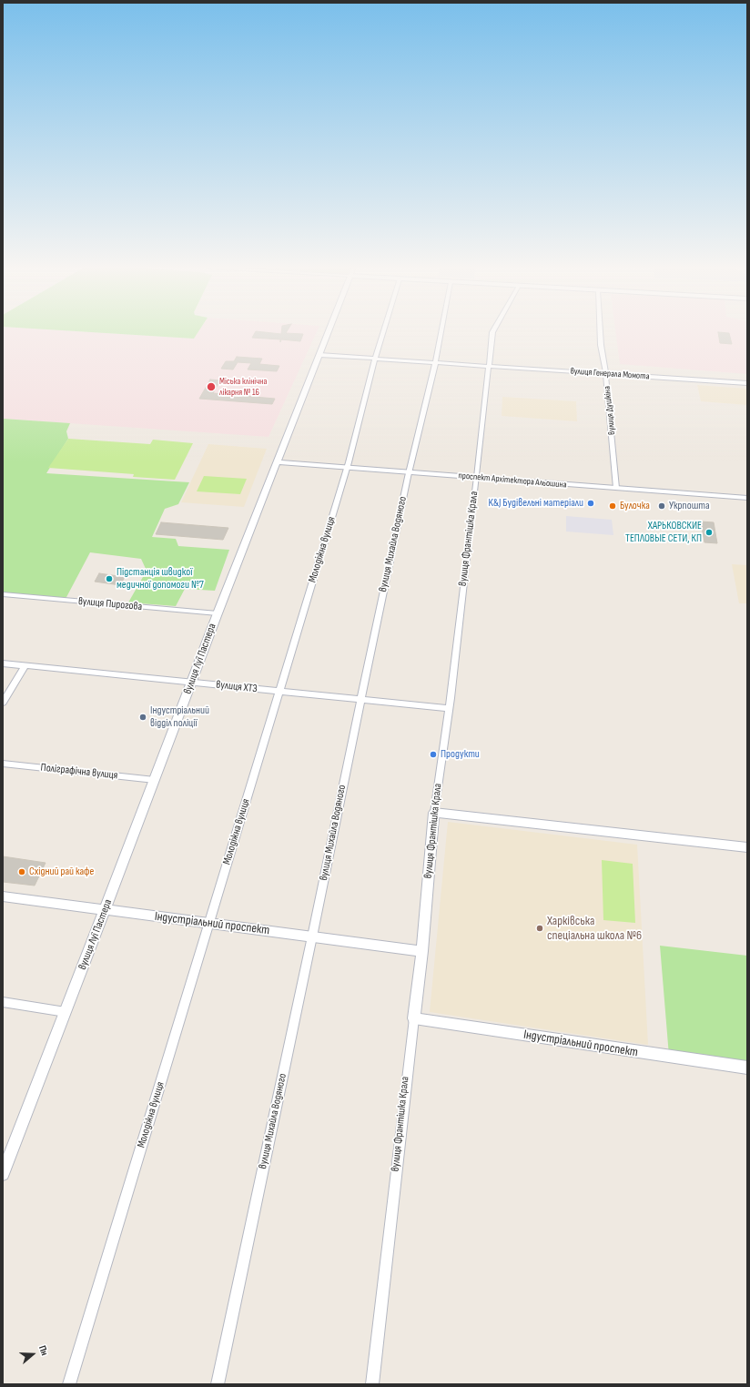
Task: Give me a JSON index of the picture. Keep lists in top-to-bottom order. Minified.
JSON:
{"streets":{"street":["вулиця Генерала Момота","вулиця Душкіна","проспект Архітектора Альошина","вулиця Франтішка Крала","вулиця Михайла Водяного","Молодіжна вулиця","вулиця Пирогова","вулиця Луї Пастера","вулиця ХТЗ","Поліграфічна вулиця","Індустріальний проспект"]},"crossings":[["вулиця Генерала Момота","вулиця Душкіна"],["вулиця Генерала Момота","вулиця Франтішка Крала"],["вулиця Генерала Момота","вулиця Михайла Водяного"],["вулиця Генерала Момота","Молодіжна вулиця"],["вулиця Генерала Момота","вулиця Луї Пастера"],["вулиця Душкіна","проспект Архітектора Альошина"],["проспект Архітектора Альошина","вулиця Франтішка Крала"],["проспект Архітектора Альошина","вулиця Михайла Водяного"],["проспект Архітектора Альошина","Молодіжна вулиця"],["проспект Архітектора Альошина","вулиця Луї Пастера"],["вулиця Франтішка Крала","вулиця ХТЗ"],["вулиця Франтішка Крала","Індустріальний проспект"],["вулиця Михайла Водяного","вулиця ХТЗ"],["вулиця Михайла Водяного","Індустріальний проспект"],["Молодіжна вулиця","вулиця ХТЗ"],["Молодіжна вулиця","Індустріальний проспект"],["вулиця Пирогова","вулиця Луї Пастера"],["вулиця Луї Пастера","вулиця ХТЗ"],["вулиця Луї Пастера","Поліграфічна вулиця"],["вулиця Луї Пастера","Індустріальний проспект"]],"places":["Міська клінічна лікарня № 16","K&J Будівельні матеріали","Булочка","Укрпошта","ХАРЬКОВСКИЕ ТЕПЛОВЫЕ СЕТИ, КП","Підстанція швидкої медичної допомоги №7","Індустріальний відділ поліції","Продукти","Східний рай кафе","Харківська спеціальна школа №6"],"north":"right"}
